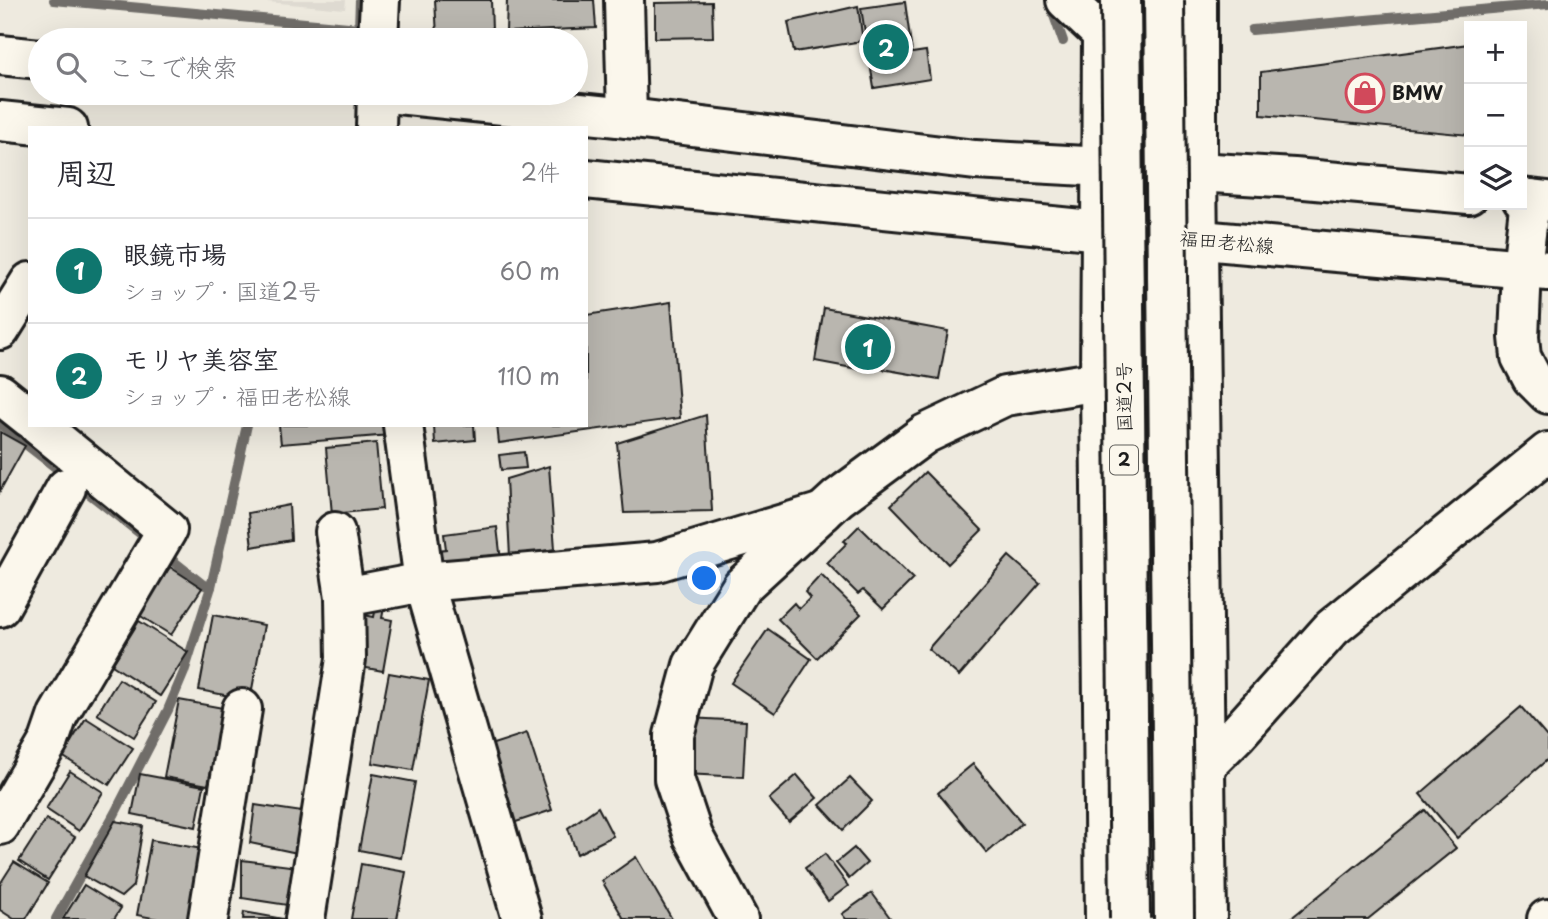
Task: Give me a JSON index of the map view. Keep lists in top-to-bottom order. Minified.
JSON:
{"streets":{"main road":["福田老松線","国道2号","2"]},"places":{"shop":["BMW"]},"page":{"pins":["2","1"],"map_buttons":["+","−"],"search":"ここで検索","heading":["周辺","2件"],"list":[{"mark":"1","name":"眼鏡市場","note":"ショップ · 国道2号","value":"60 m"},{"mark":"2","name":"モリヤ美容室","note":"ショップ · 福田老松線","value":"110 m"}]}}
